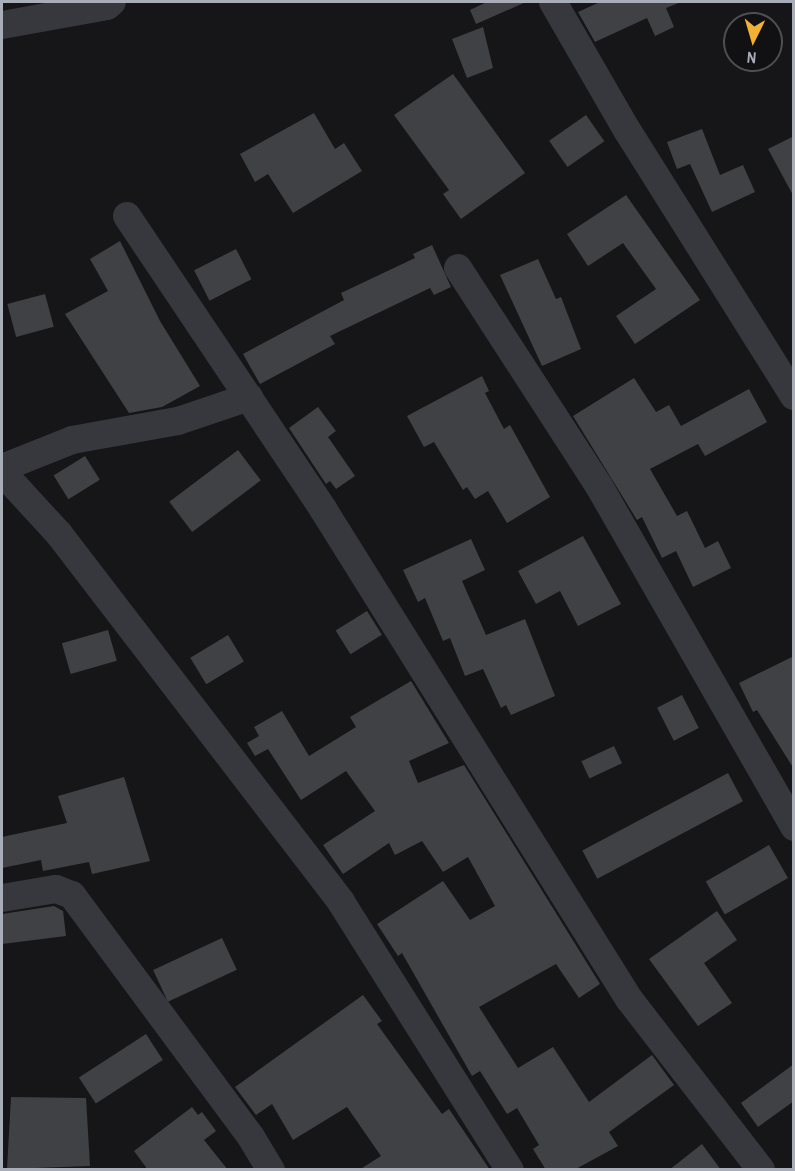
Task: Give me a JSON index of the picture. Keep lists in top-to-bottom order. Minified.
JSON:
{"north":"bottom"}
